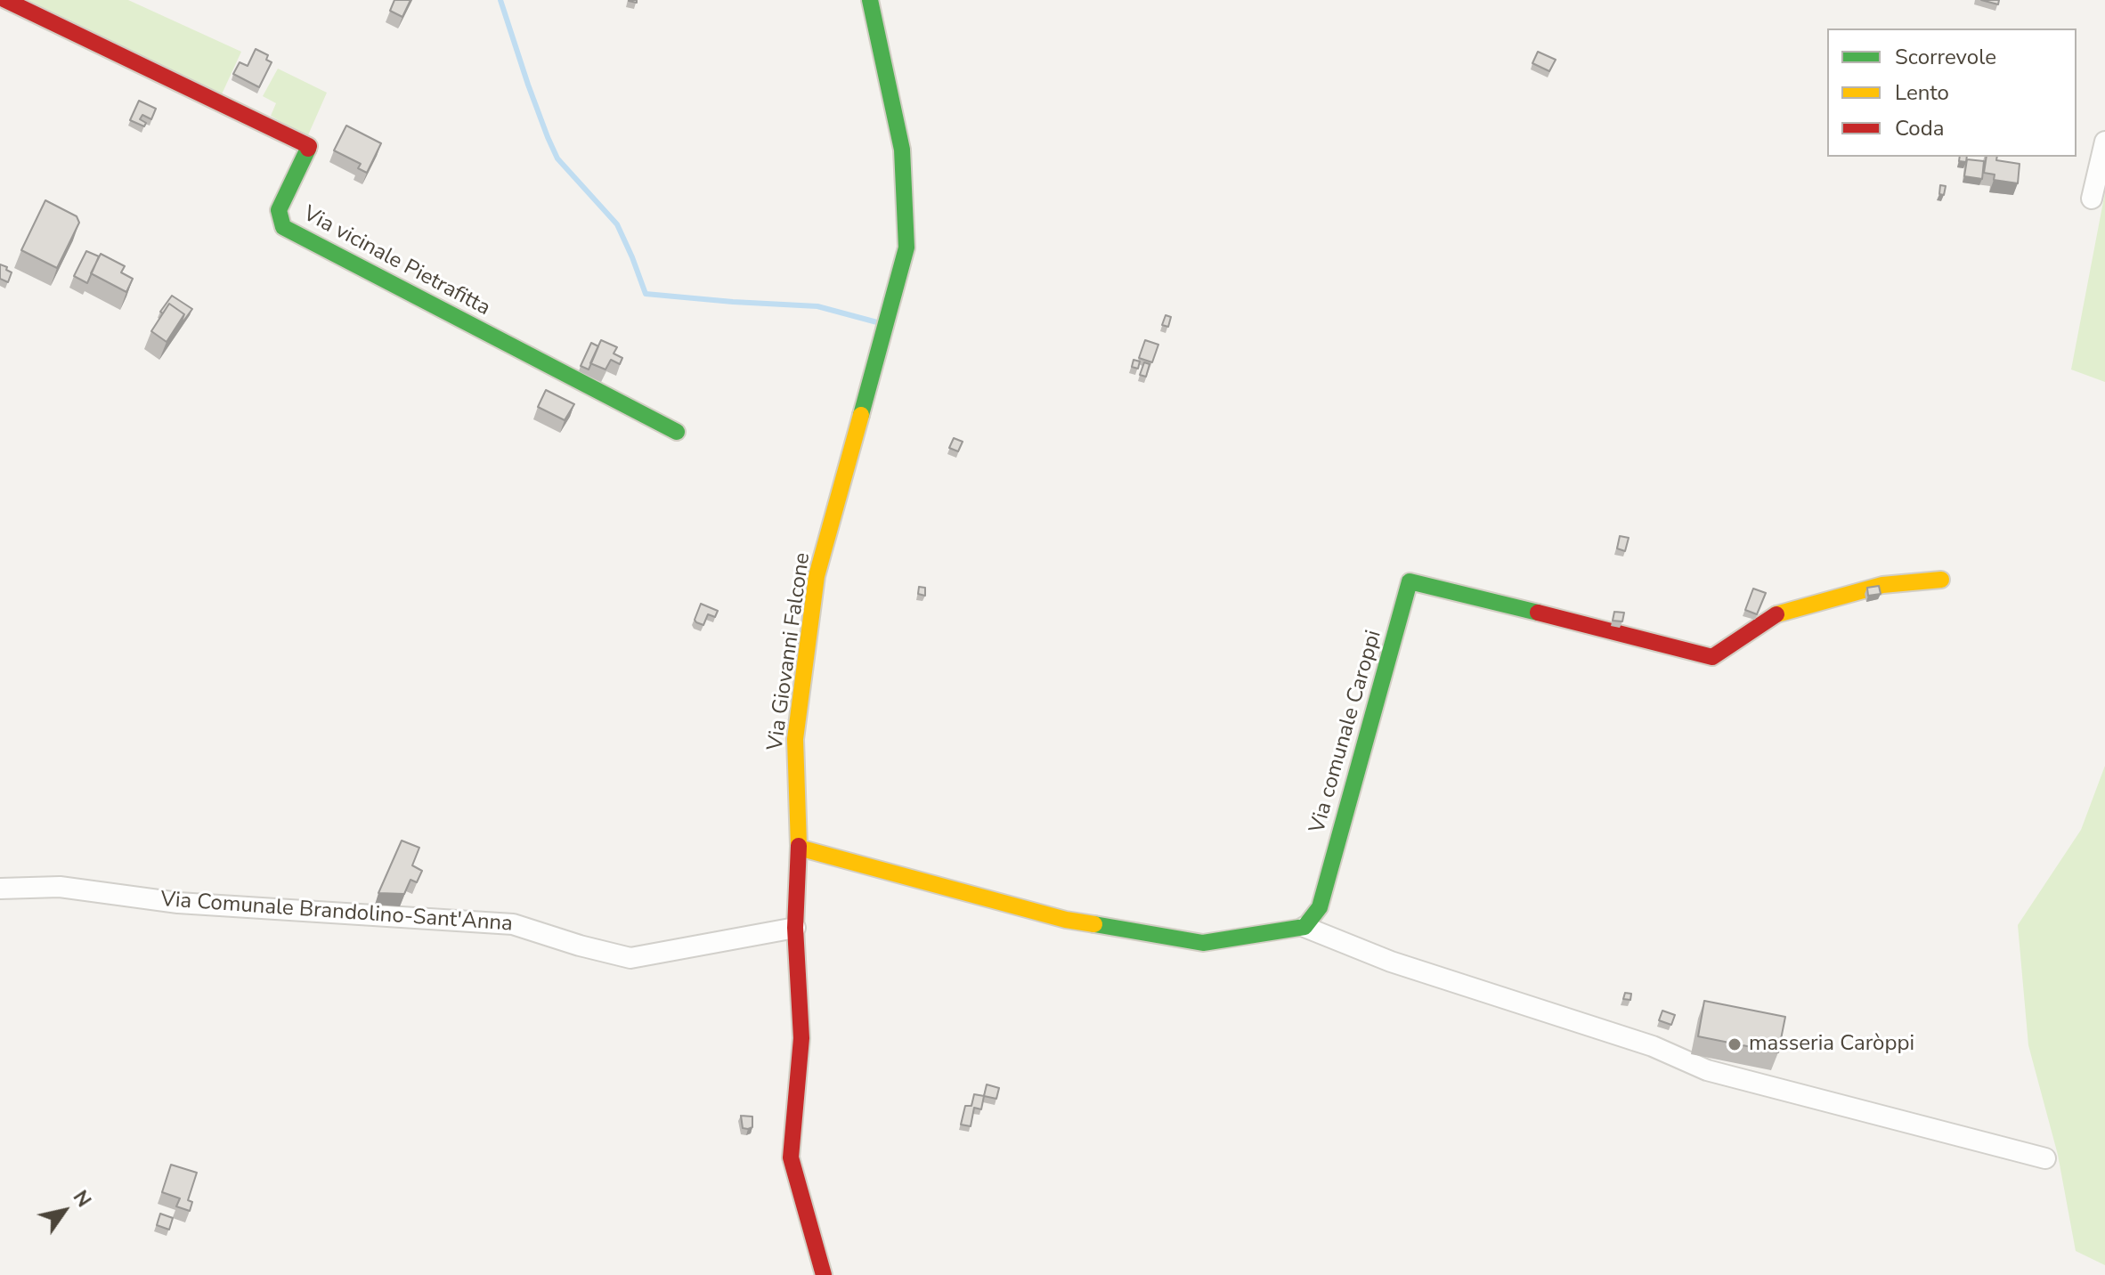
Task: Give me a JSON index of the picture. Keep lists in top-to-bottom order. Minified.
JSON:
{"streets":{"street":["Via vicinale Pietrafitta","Via Giovanni Falcone","Via comunale Caroppi","Via Comunale Brandolino-Sant'Anna"]},"crossings":[["Via Giovanni Falcone","Via Comunale Brandolino-Sant'Anna"]],"places":["masseria Caròppi"],"legend":["Scorrevole","Lento","Coda"],"north":"top right"}
